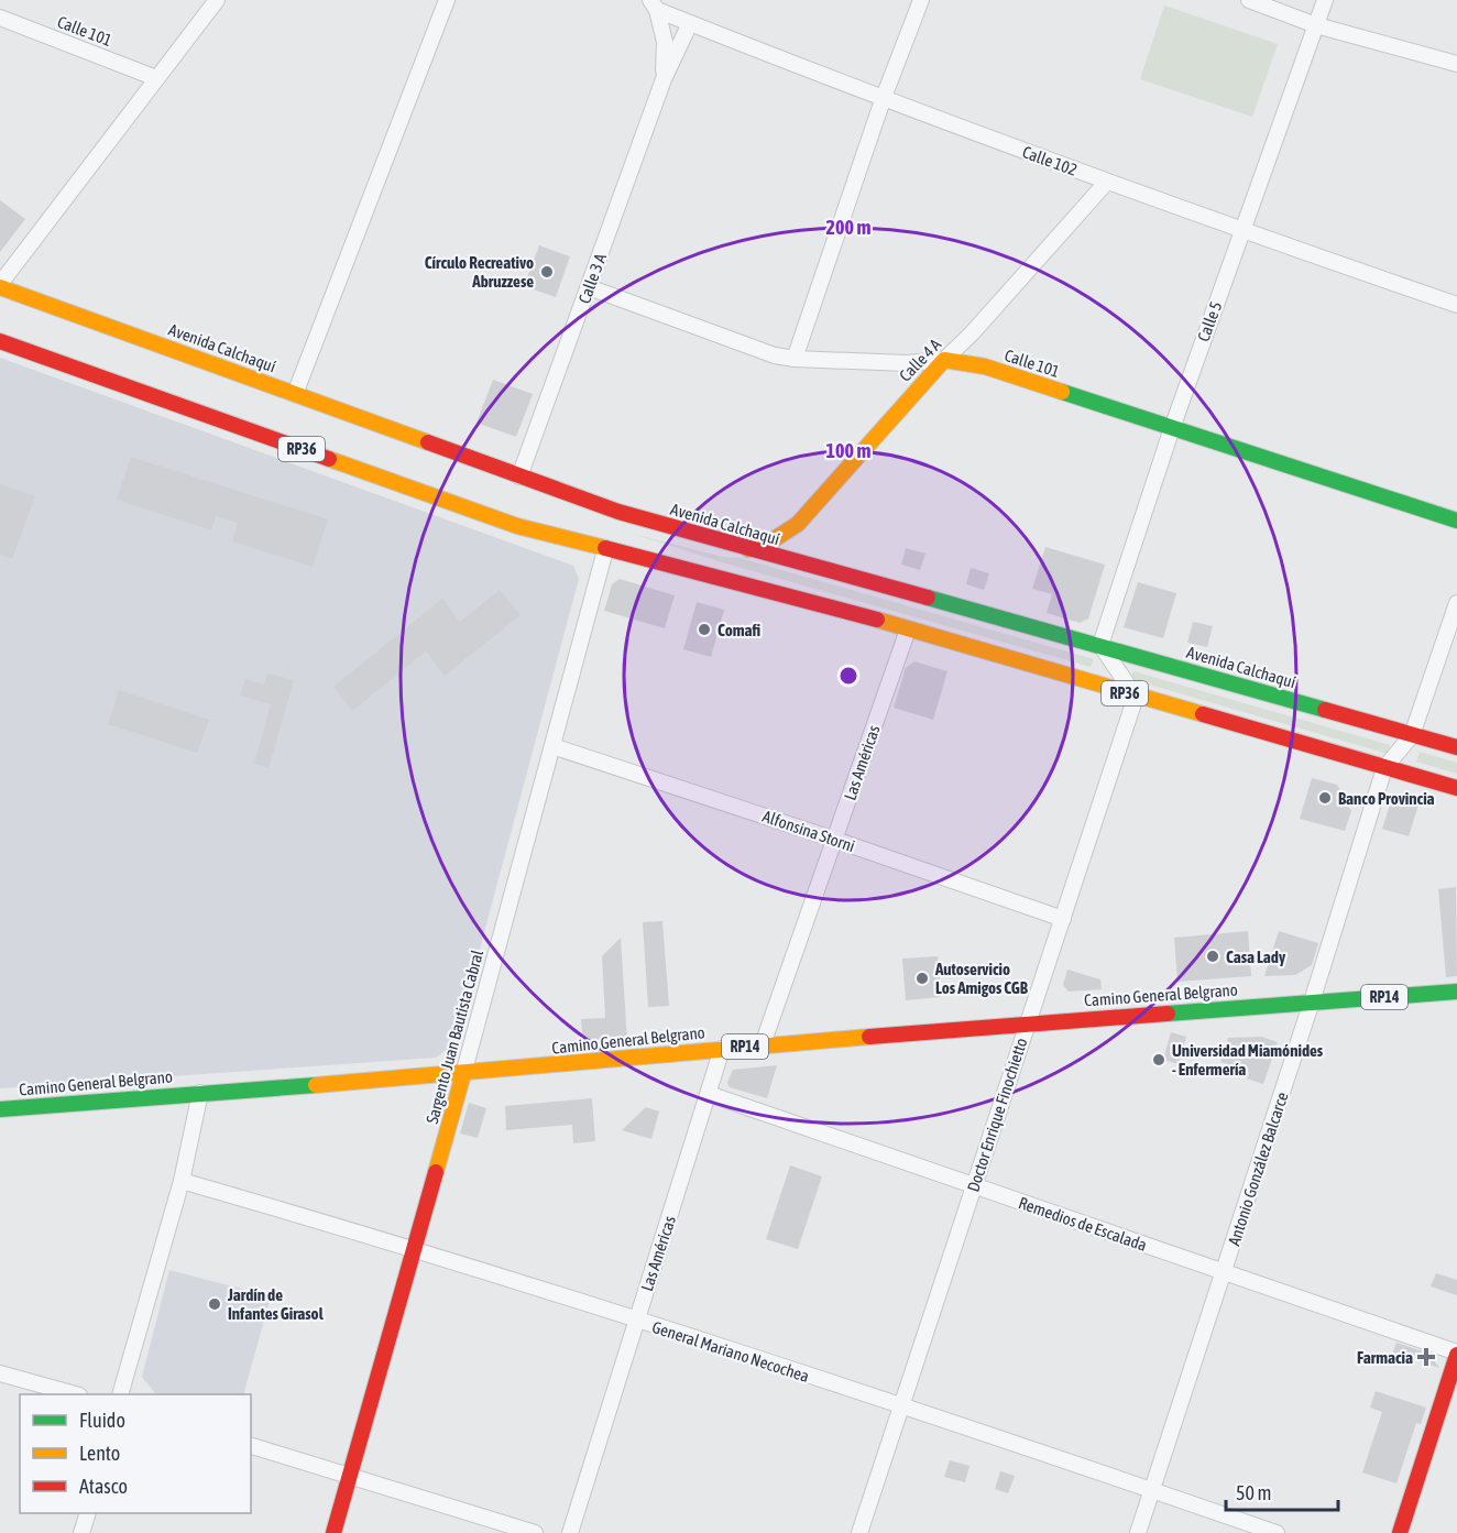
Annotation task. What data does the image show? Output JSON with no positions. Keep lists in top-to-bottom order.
{
  "streets": {
    "main road": [
      "Calle 101",
      "Avenida Calchaquí",
      "Calle 4 A",
      "RP36",
      "Camino General Belgrano",
      "RP14",
      "Sargento Juan Bautista Cabral"
    ],
    "street": [
      "Calle 102",
      "Calle 3 A",
      "Calle 5",
      "Las Américas",
      "Alfonsina Storni",
      "Doctor Enrique Finochietto",
      "Antonio González Balcarce",
      "Remedios de Escalada",
      "General Mariano Necochea"
    ]
  },
  "crossings": [
    ["Calle 101", "Calle 3 A"],
    ["Calle 101", "Calle 5"],
    ["Calle 101", "Calle 4 A"],
    ["Calle 102", "Calle 3 A"],
    ["Calle 102", "Calle 5"],
    ["Calle 102", "Calle 4 A"],
    ["Calle 3 A", "Avenida Calchaquí"],
    ["Calle 5", "Avenida Calchaquí"],
    ["Avenida Calchaquí", "Calle 4 A"],
    ["Avenida Calchaquí", "Antonio González Balcarce"],
    ["RP36", "Las Américas"],
    ["RP36", "Sargento Juan Bautista Cabral"],
    ["RP36", "Doctor Enrique Finochietto"],
    ["RP36", "Antonio González Balcarce"],
    ["Las Américas", "Alfonsina Storni"],
    ["Las Américas", "Camino General Belgrano"],
    ["Las Américas", "Remedios de Escalada"],
    ["Las Américas", "General Mariano Necochea"],
    ["Alfonsina Storni", "Sargento Juan Bautista Cabral"],
    ["Alfonsina Storni", "Doctor Enrique Finochietto"],
    ["Camino General Belgrano", "Sargento Juan Bautista Cabral"],
    ["Camino General Belgrano", "Doctor Enrique Finochietto"],
    ["Camino General Belgrano", "Antonio González Balcarce"],
    ["Sargento Juan Bautista Cabral", "General Mariano Necochea"],
    ["Doctor Enrique Finochietto", "Remedios de Escalada"],
    ["Doctor Enrique Finochietto", "General Mariano Necochea"],
    ["Antonio González Balcarce", "Remedios de Escalada"],
    ["Antonio González Balcarce", "General Mariano Necochea"]
  ],
  "places": {
    "other": [
      "Círculo Recreativo Abruzzese",
      "Comafi",
      "Banco Provincia",
      "Casa Lady",
      "Autoservicio Los Amigos CGB",
      "Universidad Miamónides - Enfermería",
      "Jardín de Infantes Girasol"
    ],
    "health": ["Farmacia"]
  },
  "legend": ["Fluido", "Lento", "Atasco"],
  "scale_bar": "50 m",
  "rings": ["200 m", "100 m"]
}
